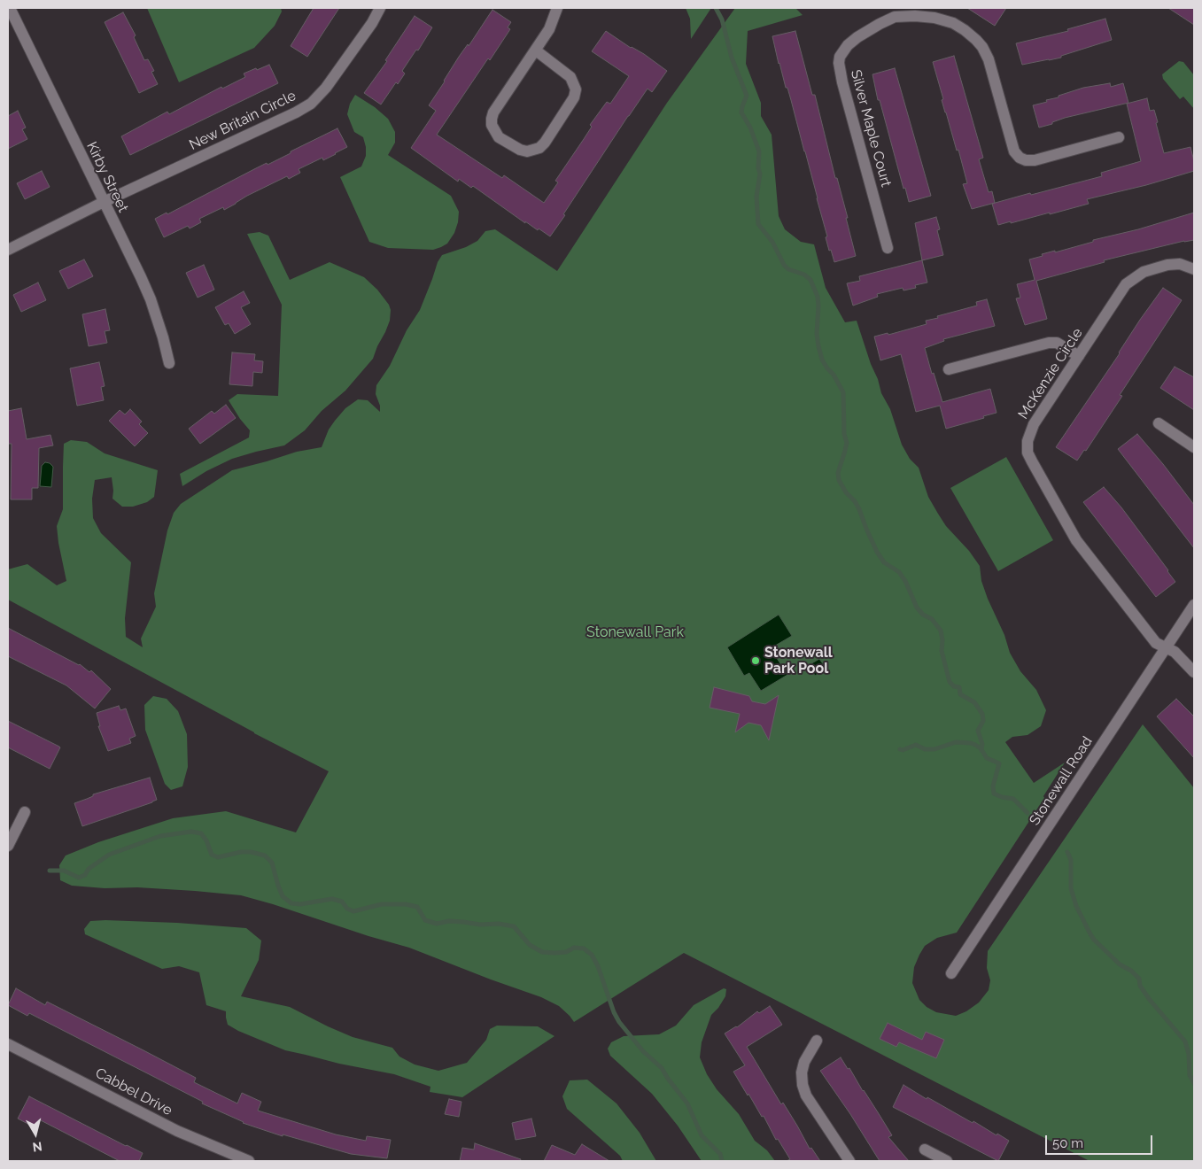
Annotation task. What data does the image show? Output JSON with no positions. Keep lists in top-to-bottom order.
{
  "streets": {
    "street": [
      "New Britain Circle",
      "Silver Maple Court",
      "Kirby Street",
      "McKenzie Circle",
      "Stonewall Road",
      "Cabbel Drive"
    ]
  },
  "crossings": [
    ["New Britain Circle", "Kirby Street"],
    ["McKenzie Circle", "Stonewall Road"]
  ],
  "parks": ["Stonewall Park"],
  "places": ["Stonewall Park Pool"],
  "scale_bar": "50 m",
  "north": "bottom"
}
